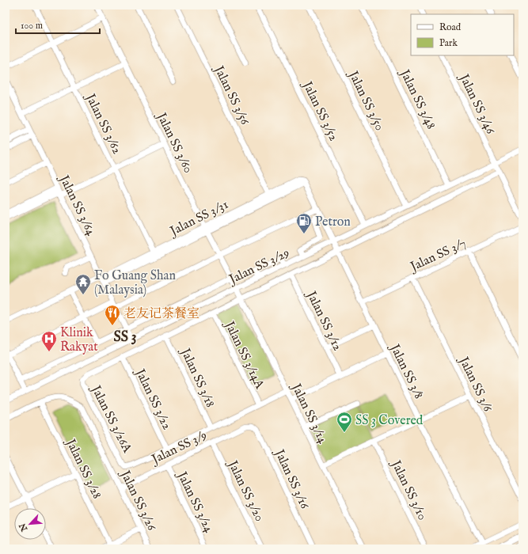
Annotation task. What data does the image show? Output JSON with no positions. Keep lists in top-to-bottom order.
{
  "streets": {
    "street": [
      "Jalan SS 3/56",
      "Jalan SS 3/48",
      "Jalan SS 3/50",
      "Jalan SS 3/46",
      "Jalan SS 3/52",
      "Jalan SS 3/62",
      "Jalan SS 3/60",
      "Jalan SS 3/64",
      "Jalan SS 3/31",
      "Jalan SS 3/7",
      "Jalan SS 3/29",
      "Jalan SS 3/12",
      "Jalan SS 3/14A",
      "Jalan SS 3/8",
      "Jalan SS 3/18",
      "Jalan SS 3/6",
      "Jalan SS 3/22",
      "Jalan SS 3/14",
      "Jalan SS 3/26A",
      "Jalan SS 3/9",
      "Jalan SS 3/28",
      "Jalan SS 3/16",
      "Jalan SS 3/10",
      "Jalan SS 3/20",
      "Jalan SS 3/26",
      "Jalan SS 3/24"
    ]
  },
  "crossings": [
    ["Jalan SS 3/56", "Jalan SS 3/31"],
    ["Jalan SS 3/48", "Jalan SS 3/29"],
    ["Jalan SS 3/50", "Jalan SS 3/29"],
    ["Jalan SS 3/46", "Jalan SS 3/29"],
    ["Jalan SS 3/46", "Jalan SS 3/26A"],
    ["Jalan SS 3/52", "Jalan SS 3/29"],
    ["Jalan SS 3/62", "Jalan SS 3/31"],
    ["Jalan SS 3/60", "Jalan SS 3/31"],
    ["Jalan SS 3/60", "Jalan SS 3/29"],
    ["Jalan SS 3/60", "Jalan SS 3/14"],
    ["Jalan SS 3/64", "Jalan SS 3/31"],
    ["Jalan SS 3/64", "Jalan SS 3/29"],
    ["Jalan SS 3/7", "Jalan SS 3/8"],
    ["Jalan SS 3/7", "Jalan SS 3/6"],
    ["Jalan SS 3/29", "Jalan SS 3/8"],
    ["Jalan SS 3/29", "Jalan SS 3/14"],
    ["Jalan SS 3/12", "Jalan SS 3/26A"],
    ["Jalan SS 3/14A", "Jalan SS 3/26A"],
    ["Jalan SS 3/8", "Jalan SS 3/26A"],
    ["Jalan SS 3/18", "Jalan SS 3/26A"],
    ["Jalan SS 3/22", "Jalan SS 3/26A"],
    ["Jalan SS 3/14", "Jalan SS 3/26A"],
    ["Jalan SS 3/9", "Jalan SS 3/16"],
    ["Jalan SS 3/9", "Jalan SS 3/20"],
    ["Jalan SS 3/9", "Jalan SS 3/26"],
    ["Jalan SS 3/9", "Jalan SS 3/24"],
    ["Jalan SS 3/28", "Jalan SS 3/26"]
  ],
  "districts": ["SS 3"],
  "places": {
    "fuel station": ["Petron"],
    "temple": ["Fo Guang Shan (Malaysia)"],
    "restaurant": ["老友记茶餐室"],
    "hospital": ["Klinik Rakyat"],
    "sports": ["SS 3 Covered"]
  },
  "legend": ["Road", "Park"],
  "scale_bar": "100 m",
  "north": "bottom left"
}
